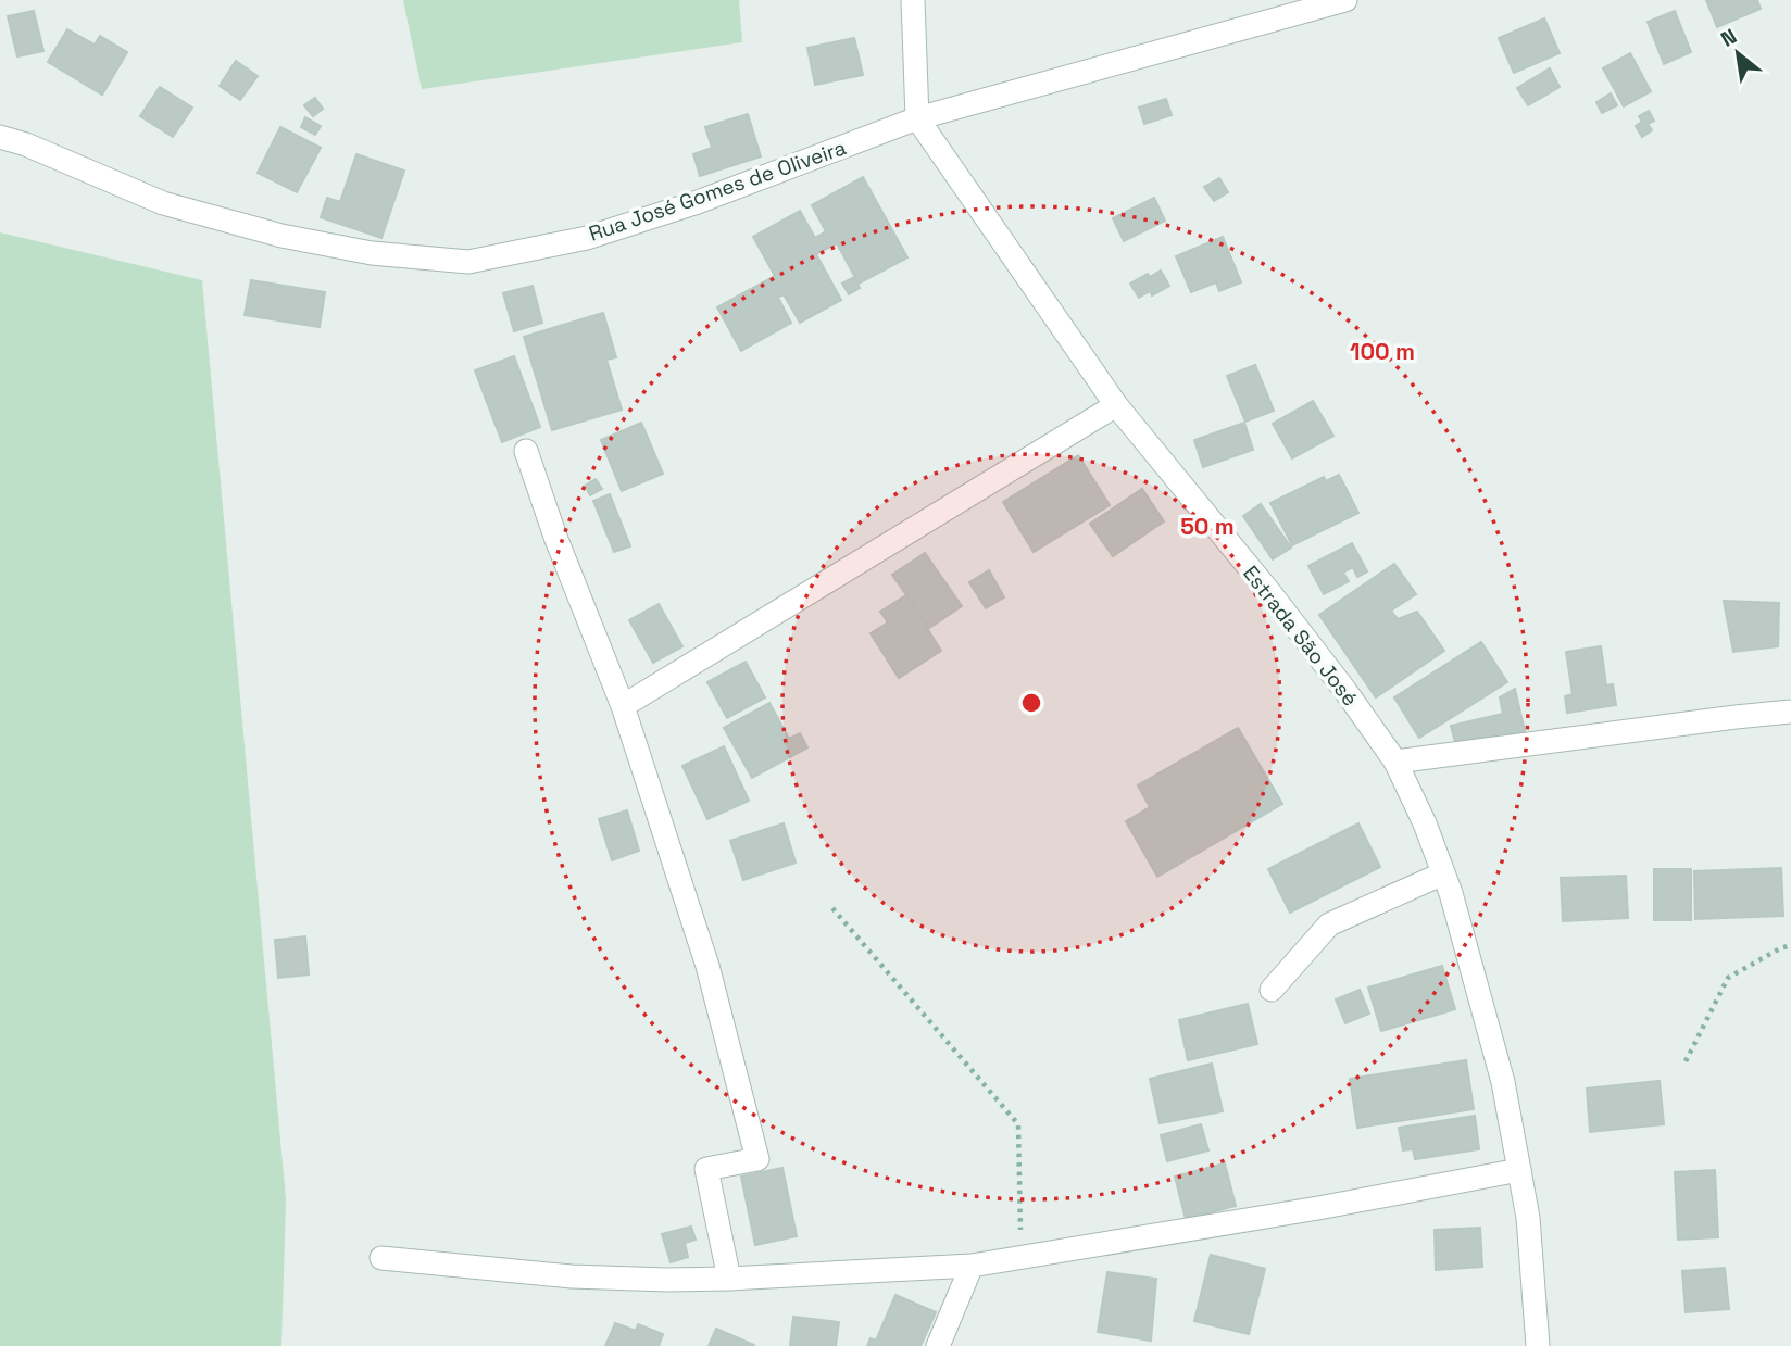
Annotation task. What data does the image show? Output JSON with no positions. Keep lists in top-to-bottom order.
{
  "streets": {
    "street": ["Rua José Gomes de Oliveira", "Estrada São José"]
  },
  "crossings": [
    ["Rua José Gomes de Oliveira", "Estrada São José"]
  ],
  "north": "top left",
  "rings": ["100 m", "50 m"]
}
